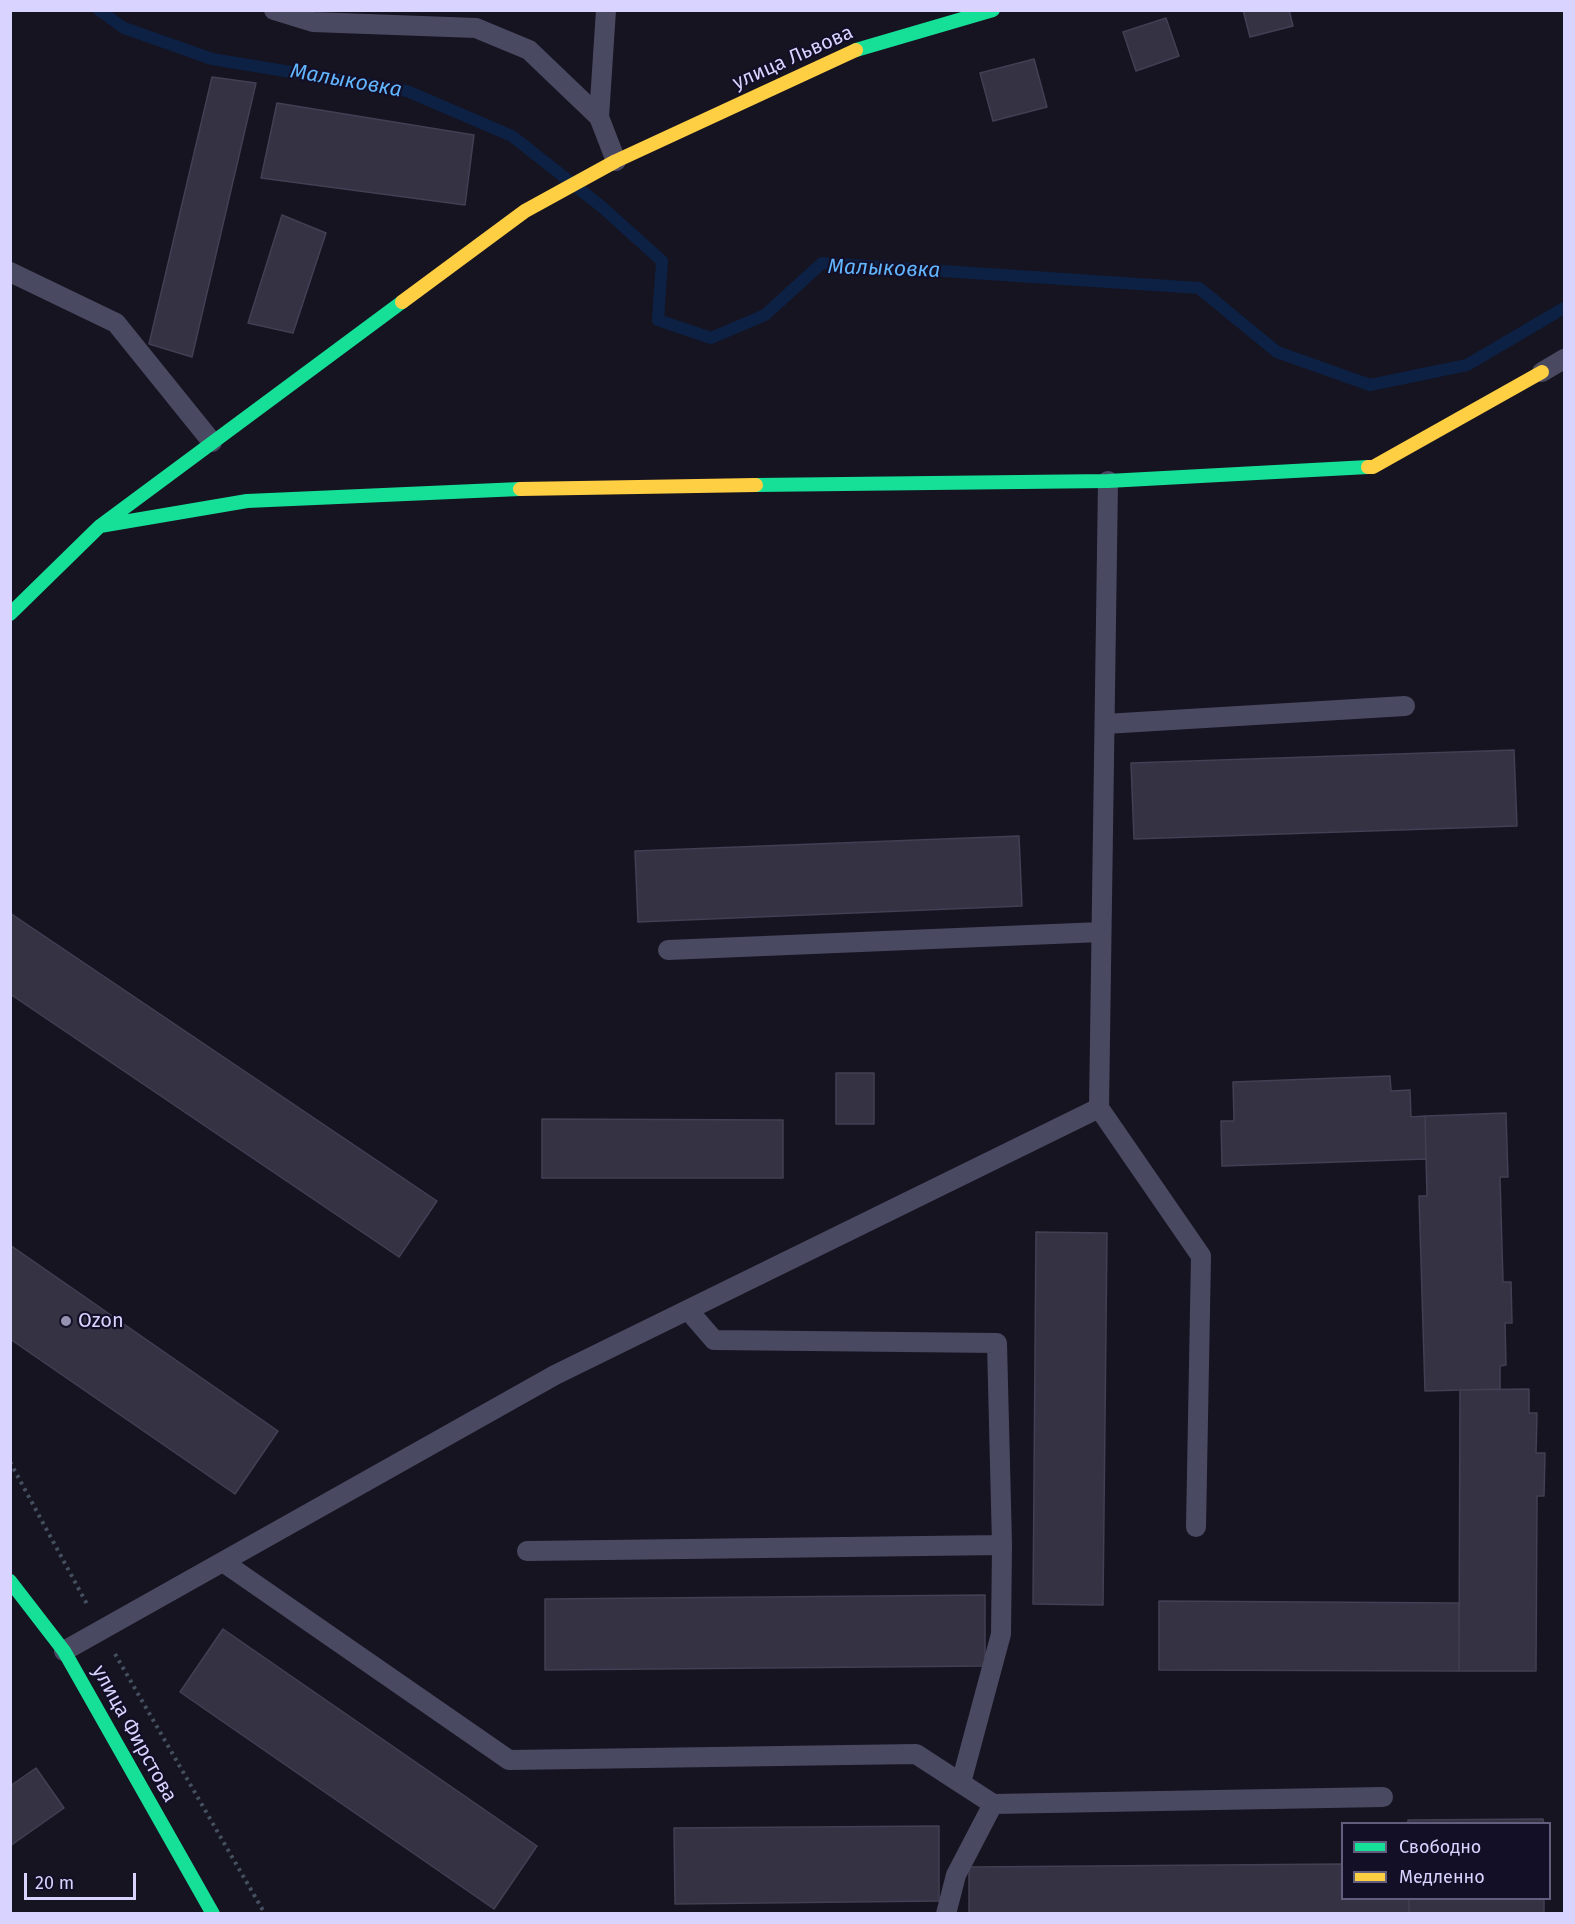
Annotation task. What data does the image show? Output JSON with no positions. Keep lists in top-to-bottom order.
{
  "streets": {
    "street": ["улица Львова", "улица Фирстова"]
  },
  "water": ["Малыковка"],
  "places": ["Ozon"],
  "legend": ["Свободно", "Медленно"],
  "scale_bar": "20 m"
}
